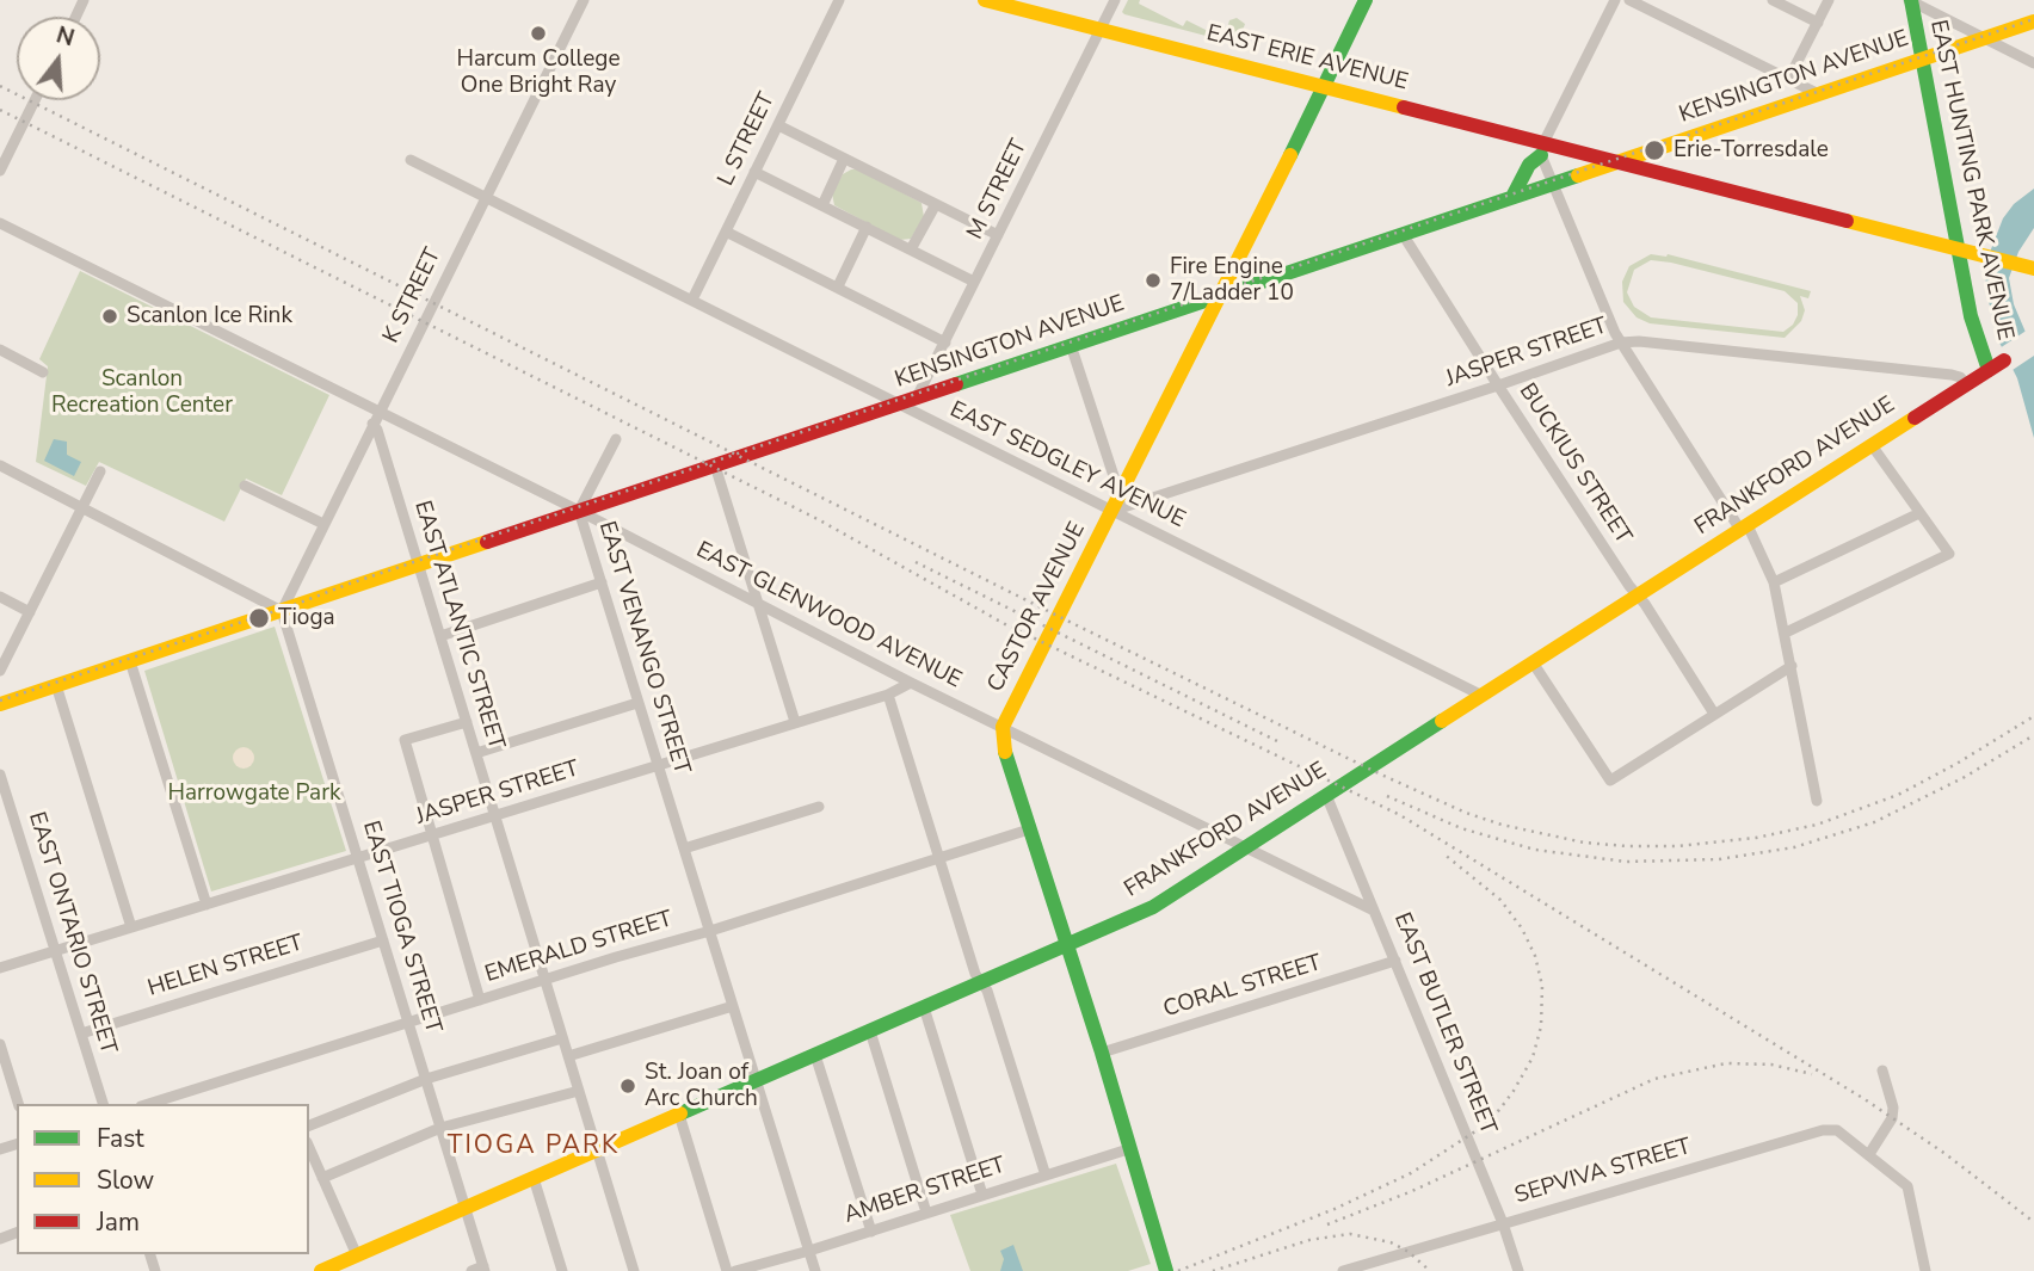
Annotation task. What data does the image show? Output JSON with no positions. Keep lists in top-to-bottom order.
{
  "streets": {
    "main road": [
      "EAST ERIE AVENUE",
      "KENSINGTON AVENUE",
      "EAST HUNTING PARK AVENUE",
      "FRANKFORD AVENUE",
      "CASTOR AVENUE"
    ],
    "street": [
      "L STREET",
      "M STREET",
      "K STREET",
      "JASPER STREET",
      "BUCKIUS STREET",
      "EAST SEDGLEY AVENUE",
      "EAST GLENWOOD AVENUE",
      "EAST ATLANTIC STREET",
      "EAST VENANGO STREET",
      "EAST TIOGA STREET",
      "EAST ONTARIO STREET",
      "EMERALD STREET",
      "HELEN STREET",
      "CORAL STREET",
      "EAST BUTLER STREET",
      "SEPVIVA STREET",
      "AMBER STREET"
    ]
  },
  "crossings": [
    ["EAST ERIE AVENUE", "KENSINGTON AVENUE"],
    ["EAST ERIE AVENUE", "EAST HUNTING PARK AVENUE"],
    ["EAST ERIE AVENUE", "M STREET"],
    ["EAST ERIE AVENUE", "CASTOR AVENUE"],
    ["KENSINGTON AVENUE", "EAST HUNTING PARK AVENUE"],
    ["KENSINGTON AVENUE", "M STREET"],
    ["KENSINGTON AVENUE", "K STREET"],
    ["KENSINGTON AVENUE", "BUCKIUS STREET"],
    ["KENSINGTON AVENUE", "EAST SEDGLEY AVENUE"],
    ["KENSINGTON AVENUE", "CASTOR AVENUE"],
    ["KENSINGTON AVENUE", "EAST GLENWOOD AVENUE"],
    ["KENSINGTON AVENUE", "EAST ATLANTIC STREET"],
    ["KENSINGTON AVENUE", "EAST VENANGO STREET"],
    ["KENSINGTON AVENUE", "EAST TIOGA STREET"],
    ["L STREET", "EAST SEDGLEY AVENUE"],
    ["EAST HUNTING PARK AVENUE", "FRANKFORD AVENUE"],
    ["K STREET", "EAST SEDGLEY AVENUE"],
    ["K STREET", "EAST ATLANTIC STREET"],
    ["K STREET", "EAST VENANGO STREET"],
    ["K STREET", "EAST TIOGA STREET"],
    ["JASPER STREET", "BUCKIUS STREET"],
    ["JASPER STREET", "EAST SEDGLEY AVENUE"],
    ["JASPER STREET", "FRANKFORD AVENUE"],
    ["JASPER STREET", "CASTOR AVENUE"],
    ["JASPER STREET", "EAST GLENWOOD AVENUE"],
    ["JASPER STREET", "EAST ATLANTIC STREET"],
    ["JASPER STREET", "EAST VENANGO STREET"],
    ["JASPER STREET", "EAST TIOGA STREET"],
    ["JASPER STREET", "EAST ONTARIO STREET"],
    ["BUCKIUS STREET", "FRANKFORD AVENUE"],
    ["EAST SEDGLEY AVENUE", "FRANKFORD AVENUE"],
    ["EAST SEDGLEY AVENUE", "CASTOR AVENUE"],
    ["FRANKFORD AVENUE", "CASTOR AVENUE"],
    ["FRANKFORD AVENUE", "EAST GLENWOOD AVENUE"],
    ["FRANKFORD AVENUE", "EAST ATLANTIC STREET"],
    ["FRANKFORD AVENUE", "EAST VENANGO STREET"],
    ["FRANKFORD AVENUE", "EAST TIOGA STREET"],
    ["FRANKFORD AVENUE", "EAST BUTLER STREET"],
    ["CASTOR AVENUE", "EAST GLENWOOD AVENUE"],
    ["CASTOR AVENUE", "EMERALD STREET"],
    ["CASTOR AVENUE", "CORAL STREET"],
    ["CASTOR AVENUE", "AMBER STREET"],
    ["EAST GLENWOOD AVENUE", "EAST VENANGO STREET"],
    ["EAST GLENWOOD AVENUE", "EAST BUTLER STREET"],
    ["EAST ATLANTIC STREET", "EMERALD STREET"],
    ["EAST VENANGO STREET", "EMERALD STREET"],
    ["EAST VENANGO STREET", "AMBER STREET"],
    ["EAST TIOGA STREET", "EMERALD STREET"],
    ["EAST TIOGA STREET", "HELEN STREET"],
    ["EAST ONTARIO STREET", "HELEN STREET"],
    ["CORAL STREET", "EAST BUTLER STREET"],
    ["EAST BUTLER STREET", "SEPVIVA STREET"]
  ],
  "districts": ["TIOGA PARK"],
  "parks": ["Scanlon Recreation Center", "Harrowgate Park"],
  "places": [
    "Harcum College One Bright Ray",
    "Erie-Torresdale",
    "Fire Engine 7/Ladder 10",
    "Scanlon Ice Rink",
    "Tioga",
    "St. Joan of Arc Church"
  ],
  "legend": ["Fast", "Slow", "Jam"],
  "north": "top"
}
